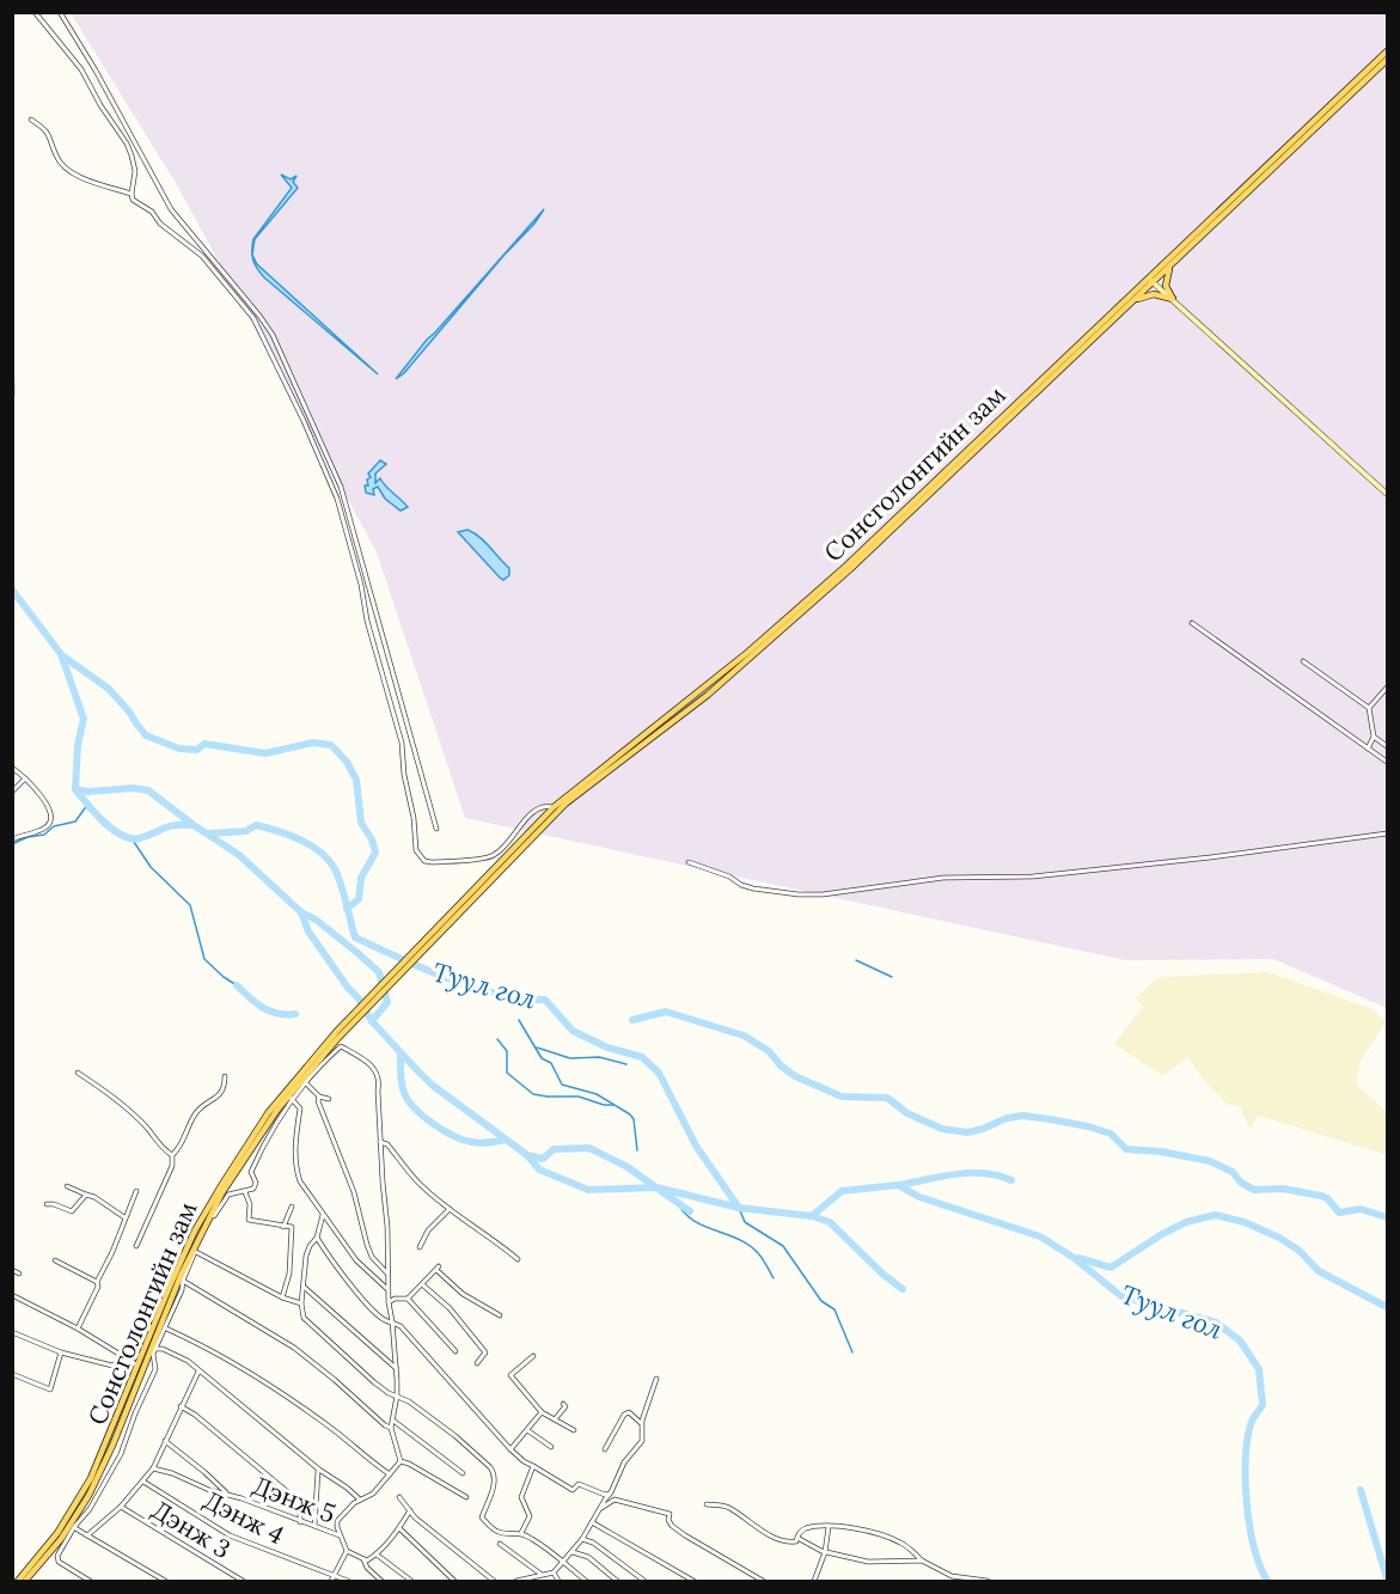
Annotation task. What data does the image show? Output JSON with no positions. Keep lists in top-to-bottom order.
{
  "streets": {
    "main road": ["Сонсголонгийн зам"],
    "street": ["Дэнж 5", "Дэнж 4", "Дэнж 3"]
  },
  "water": ["Туул гол"]
}
